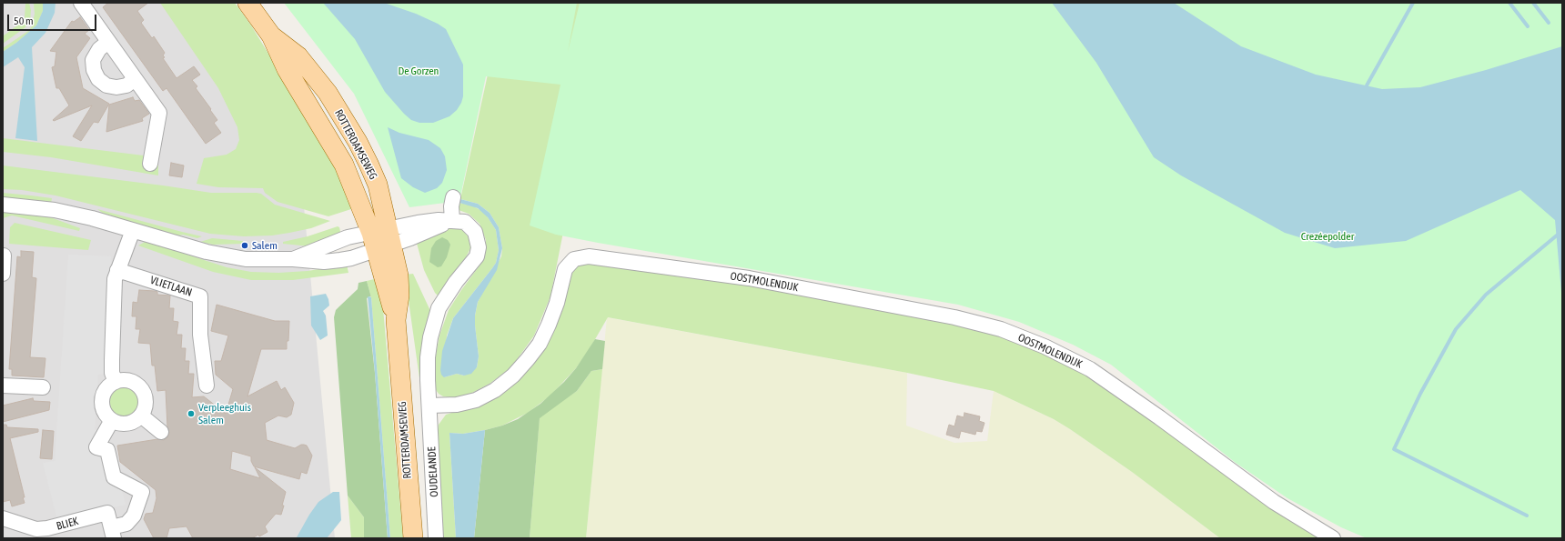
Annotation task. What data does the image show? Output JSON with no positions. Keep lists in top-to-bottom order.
{
  "streets": {
    "main road": ["ROTTERDAMSEWEG"],
    "street": [
      "OOSTMOLENDIJK",
      "VLIETLAAN",
      "OUDELANDE",
      "BLIEK"
    ]
  },
  "crossings": [
    ["OOSTMOLENDIJK", "OUDELANDE"]
  ],
  "parks": ["De Gorzen", "Crezéepolder"],
  "places": ["Salem", "Verpleeghuis Salem"],
  "scale_bar": "50 m"
}
